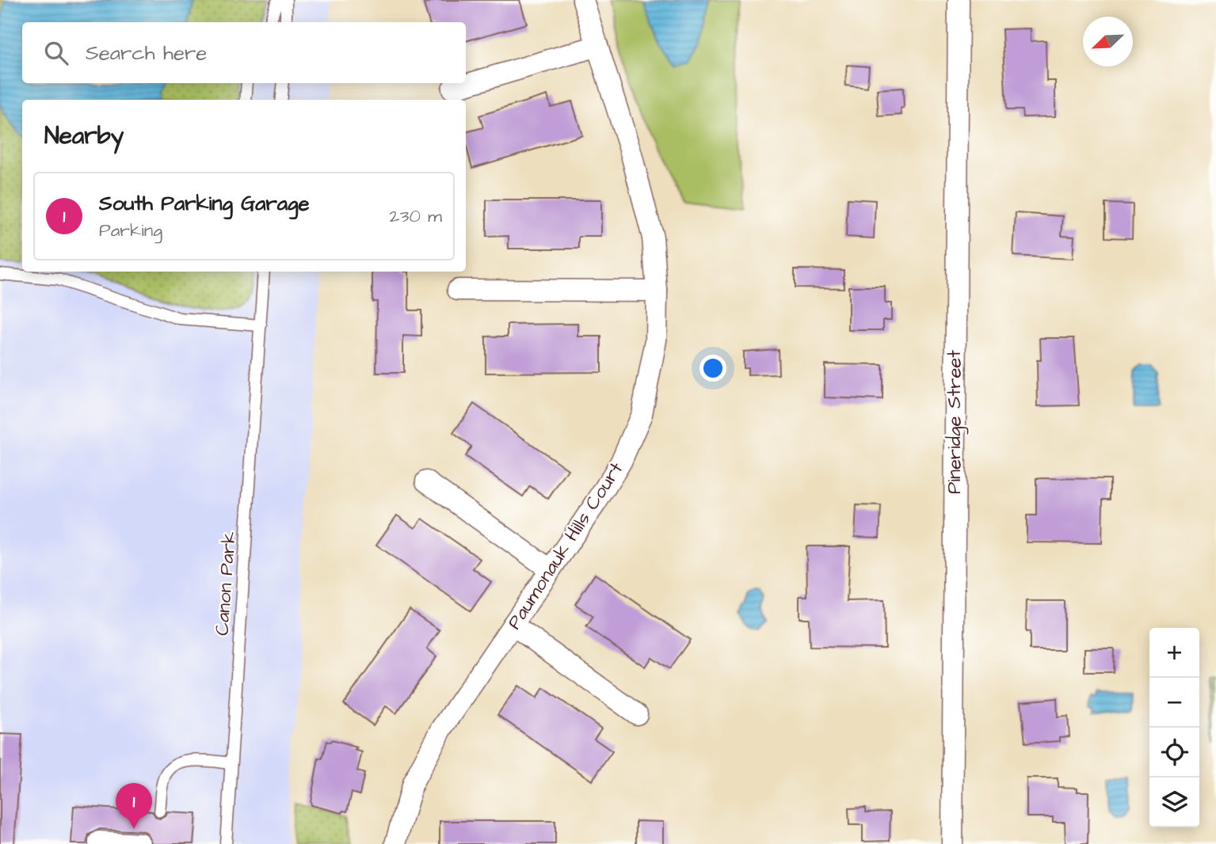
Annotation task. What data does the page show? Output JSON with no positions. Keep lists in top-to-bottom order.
{
  "streets": {
    "street": ["Pineridge Street", "Paumonauk Hills Court"],
    "lane": ["Canon Park"]
  },
  "north": "bottom left",
  "page": {
    "search": "Search here",
    "heading": "Nearby",
    "list": [
      {
        "mark": "1",
        "name": "South Parking Garage",
        "note": "Parking",
        "value": "230 m"
      }
    ],
    "map_buttons": ["+", "−"],
    "pins": "1"
  }
}
